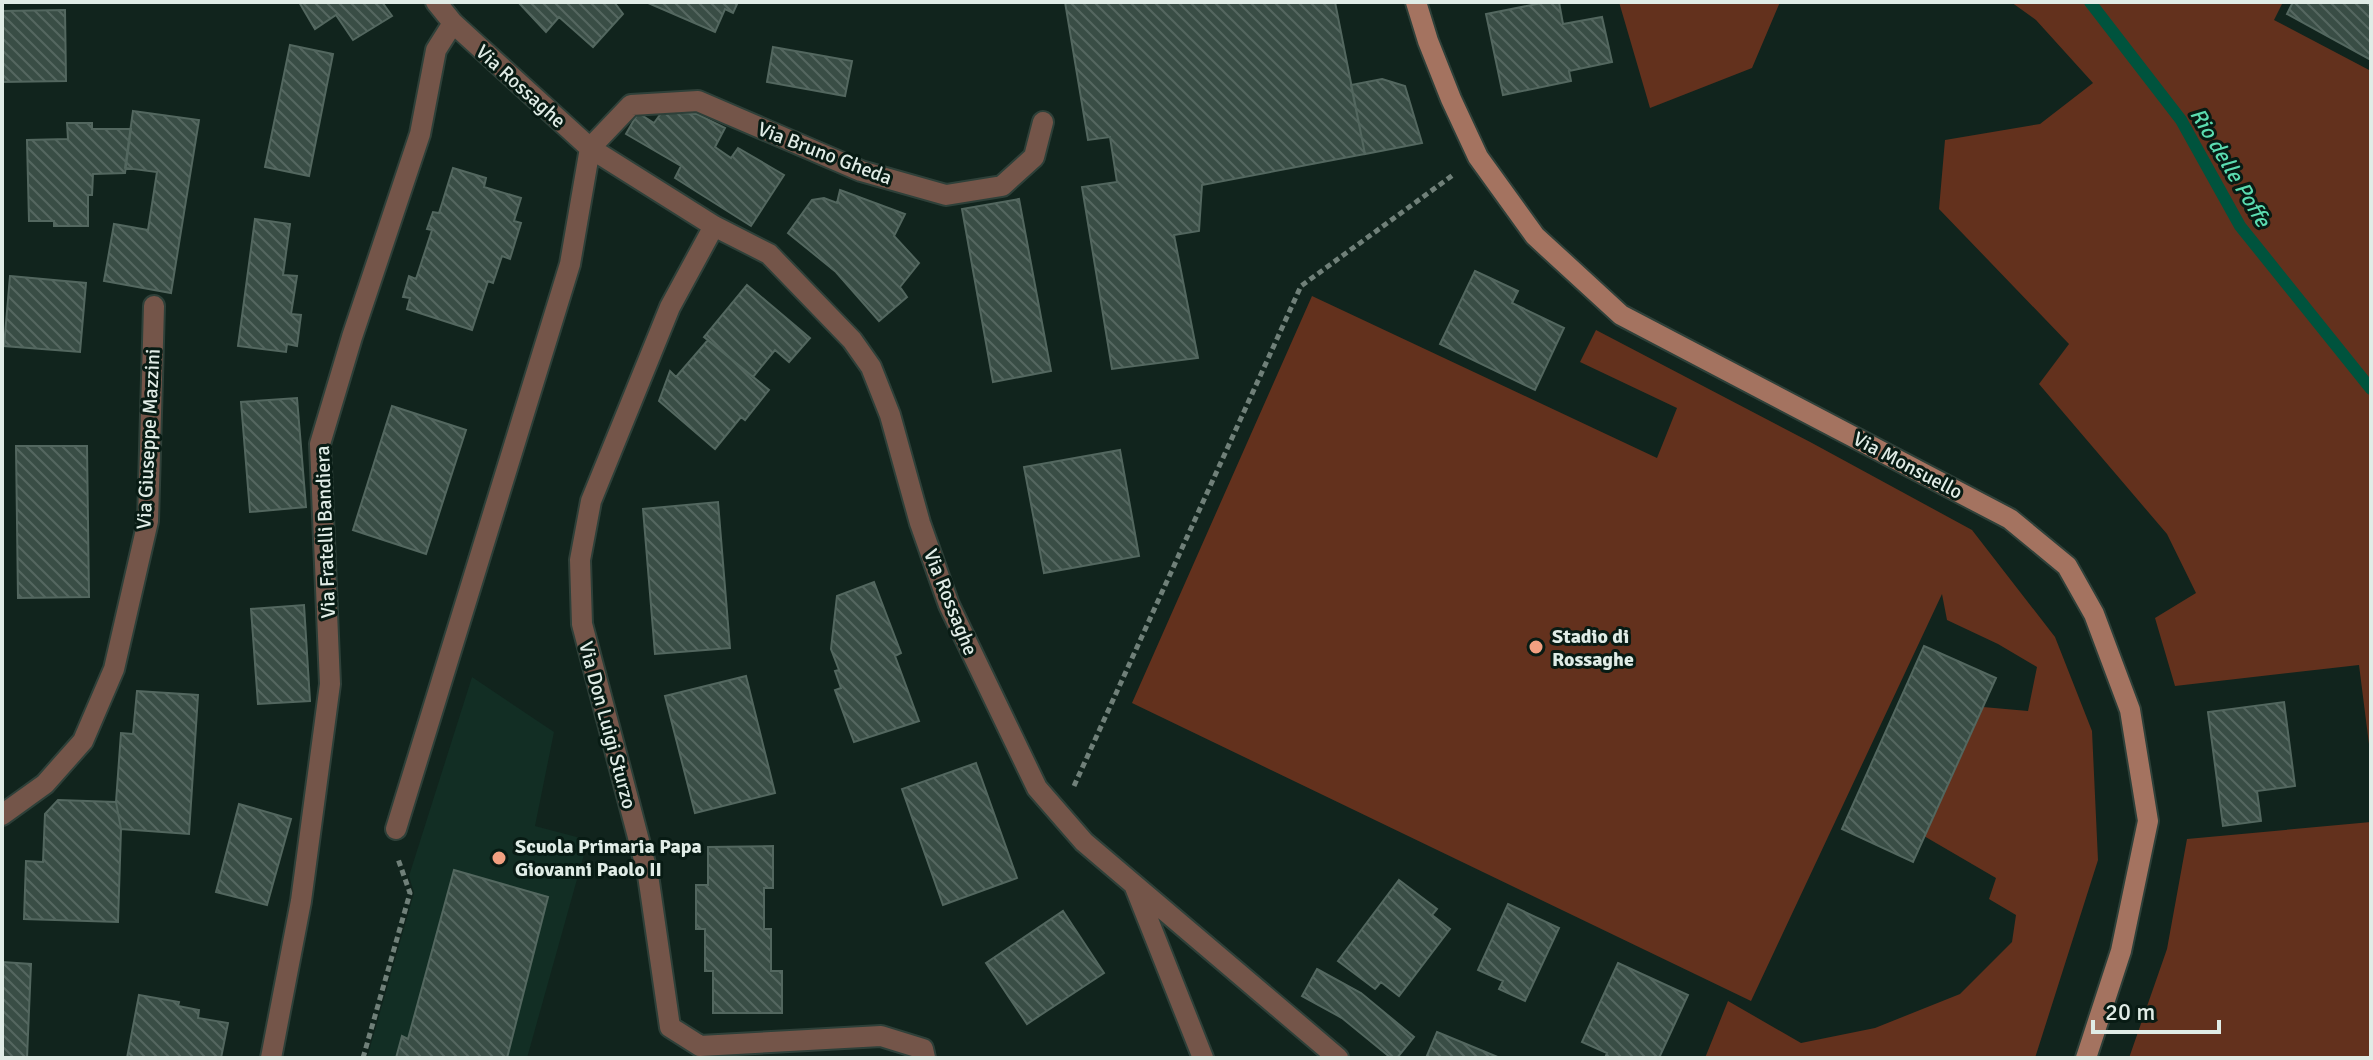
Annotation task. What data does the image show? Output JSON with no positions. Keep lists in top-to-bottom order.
{
  "streets": {
    "main road": ["Via Monsuello"],
    "street": [
      "Via Rossaghe",
      "Via Bruno Gheda",
      "Via Giuseppe Mazzini",
      "Via Fratelli Bandiera",
      "Via Don Luigi Sturzo"
    ]
  },
  "crossings": [
    ["Via Rossaghe", "Via Bruno Gheda"],
    ["Via Rossaghe", "Via Fratelli Bandiera"],
    ["Via Rossaghe", "Via Don Luigi Sturzo"]
  ],
  "water": ["Rio delle Poffe"],
  "places": ["Stadio di Rossaghe", "Scuola Primaria Papa Giovanni Paolo II"],
  "scale_bar": "20 m"
}
